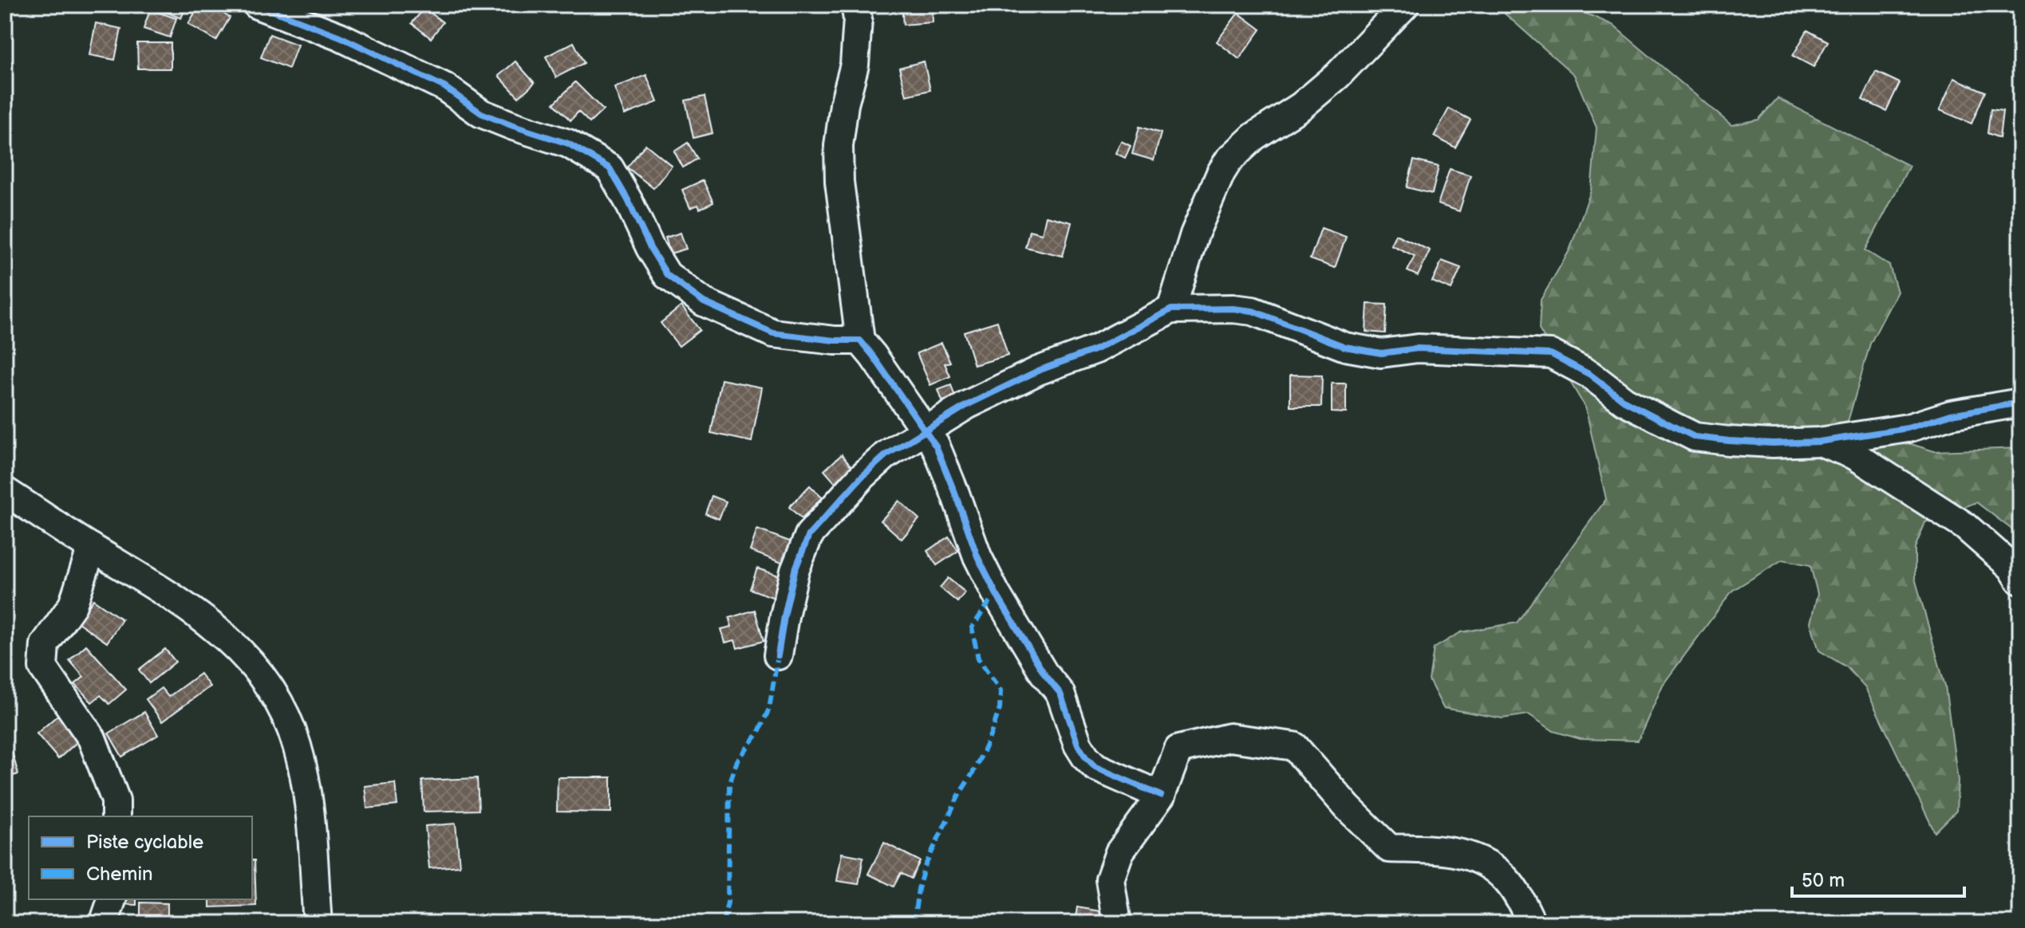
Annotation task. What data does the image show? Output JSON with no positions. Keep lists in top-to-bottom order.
{
  "legend": ["Piste cyclable", "Chemin"],
  "scale_bar": "50 m"
}
